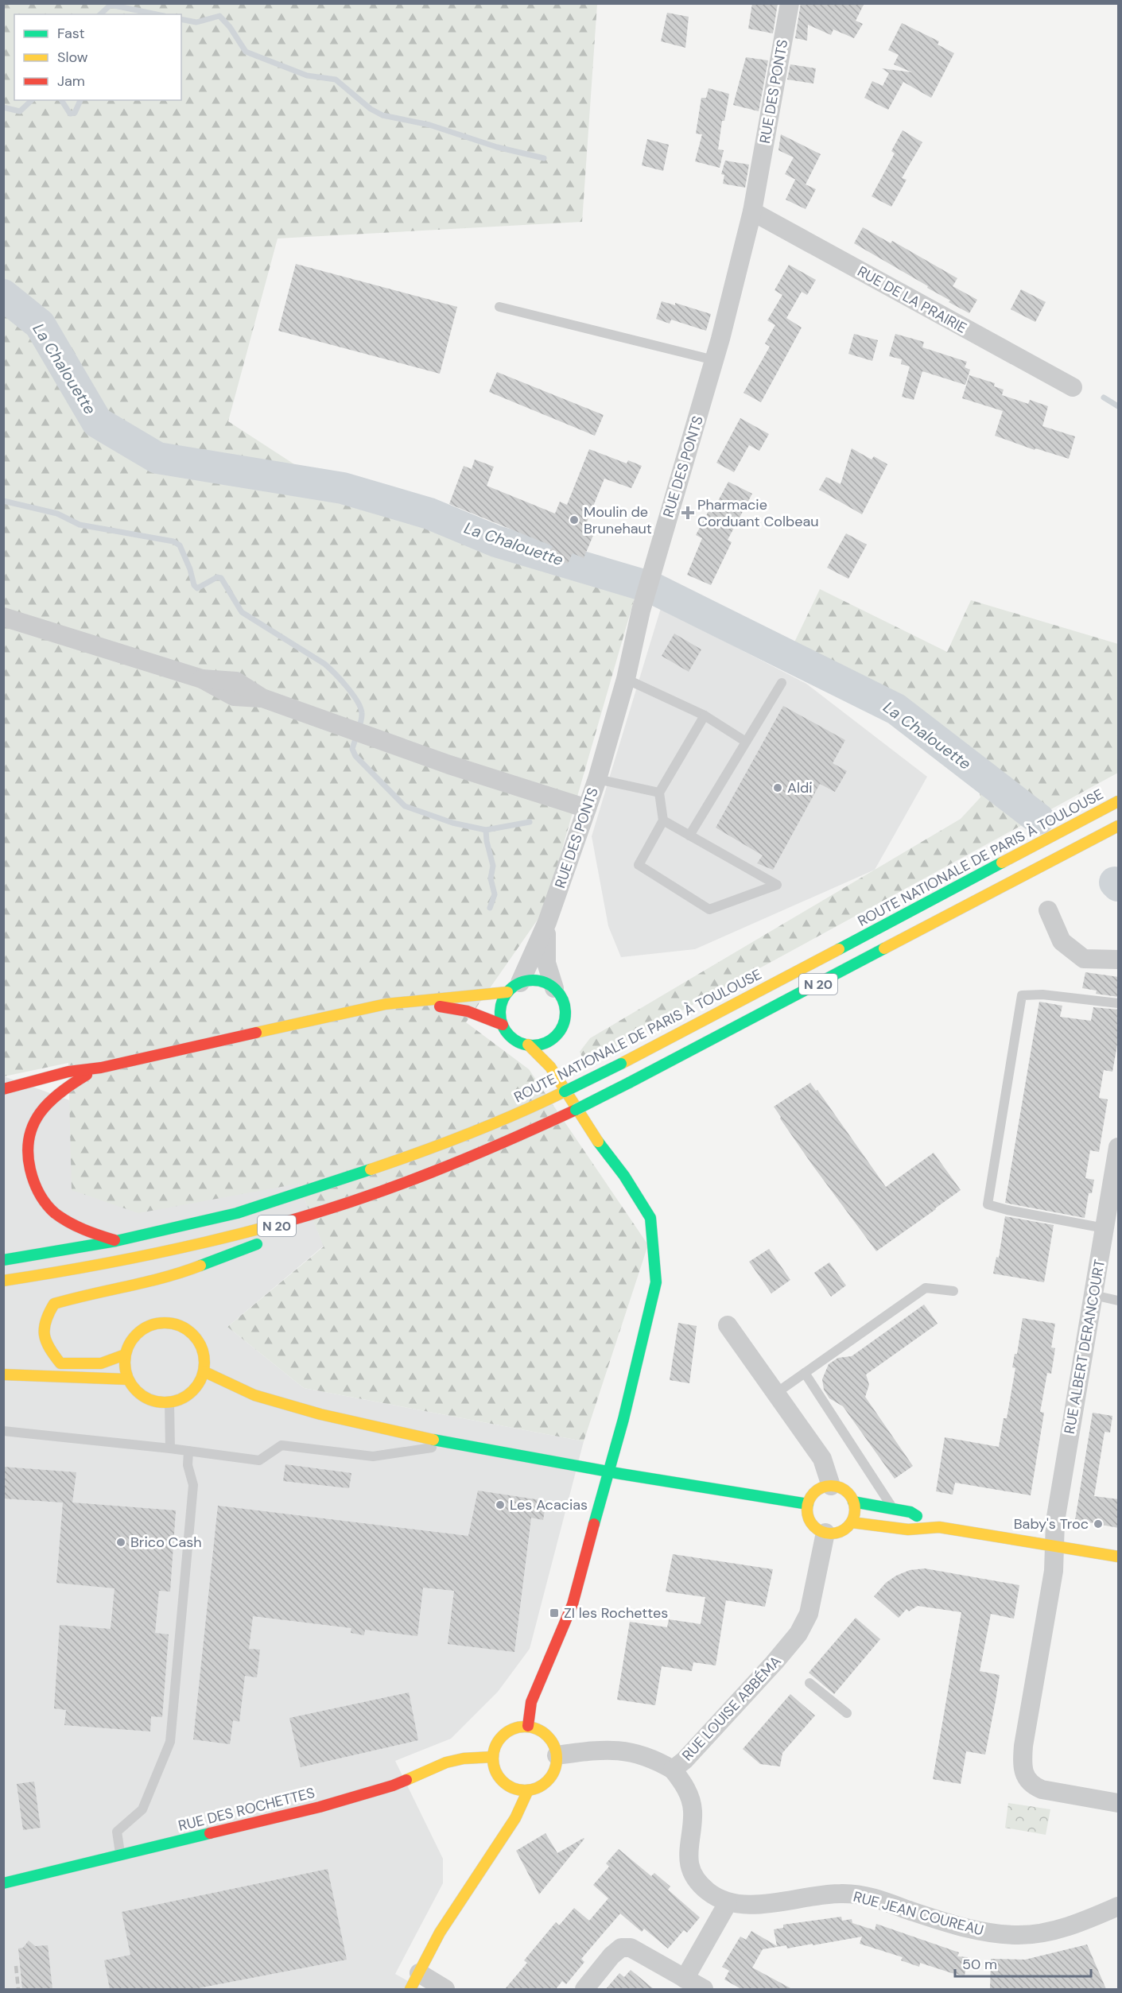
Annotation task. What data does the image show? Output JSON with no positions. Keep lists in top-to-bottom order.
{
  "streets": {
    "main road": ["ROUTE NATIONALE DE PARIS À TOULOUSE", "N 20", "RUE DES ROCHETTES"],
    "street": [
      "RUE DES PONTS",
      "RUE DE LA PRAIRIE",
      "RUE ALBERT DERANCOURT",
      "RUE LOUISE ABBÉMA",
      "RUE JEAN COUREAU"
    ]
  },
  "crossings": [
    ["RUE DES PONTS", "RUE DE LA PRAIRIE"],
    ["RUE LOUISE ABBÉMA", "RUE DES ROCHETTES"],
    ["RUE LOUISE ABBÉMA", "RUE JEAN COUREAU"]
  ],
  "water": ["La Chalouette"],
  "places": {
    "health": ["Pharmacie Corduant Colbeau"],
    "other": [
      "Moulin de Brunehaut",
      "Aldi",
      "Les Acacias",
      "Baby's Troc",
      "Brico Cash"
    ],
    "transit": ["ZI les Rochettes"]
  },
  "legend": ["Fast", "Slow", "Jam"],
  "scale_bar": "50 m"
}
